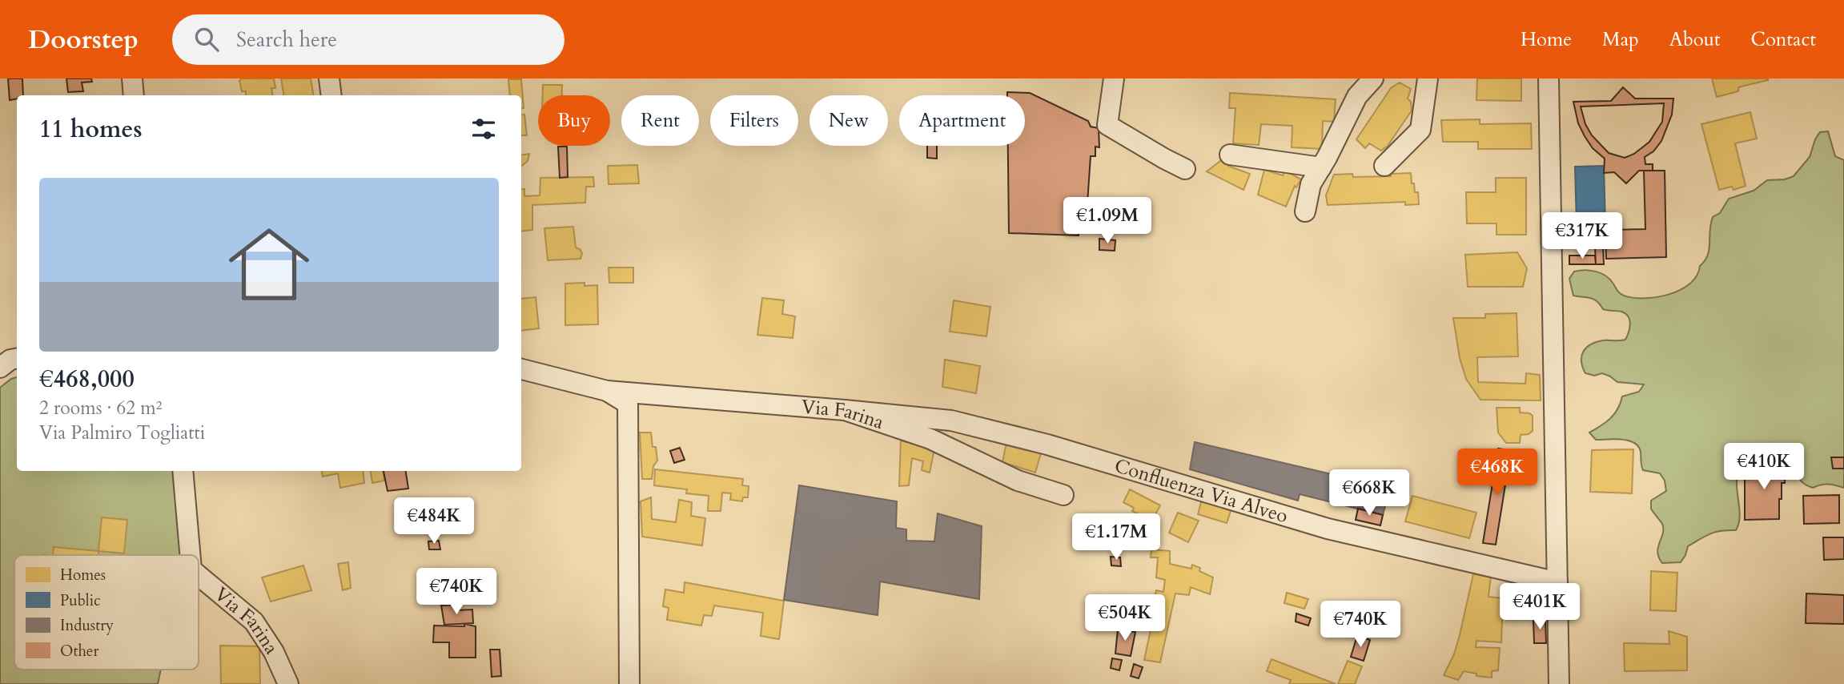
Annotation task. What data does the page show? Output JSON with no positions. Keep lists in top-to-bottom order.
{
  "streets": {
    "street": ["Via Farina", "Confluenza Via Alveo"]
  },
  "crossings": [
    ["Via Farina", "Confluenza Via Alveo"]
  ],
  "legend": [
    "Homes",
    "Public",
    "Industry",
    "Other"
  ],
  "page": {
    "header": "Doorstep",
    "search": "Search here",
    "nav": [
      "Home",
      "Map",
      "About",
      "Contact"
    ],
    "chip": [
      "Buy",
      "Rent",
      "Filters",
      "New",
      "Apartment"
    ],
    "heading": "11 homes",
    "list": [
      {
        "name": "€468,000",
        "note": "2 rooms · 62 m² · Via Palmiro Togliatti"
      }
    ],
    "price": [
      "€1.09M",
      "€317K",
      "€410K",
      "€468K",
      "€668K",
      "€484K",
      "€1.17M",
      "€740K",
      "€401K",
      "€504K",
      "€740K"
    ]
  }
}
